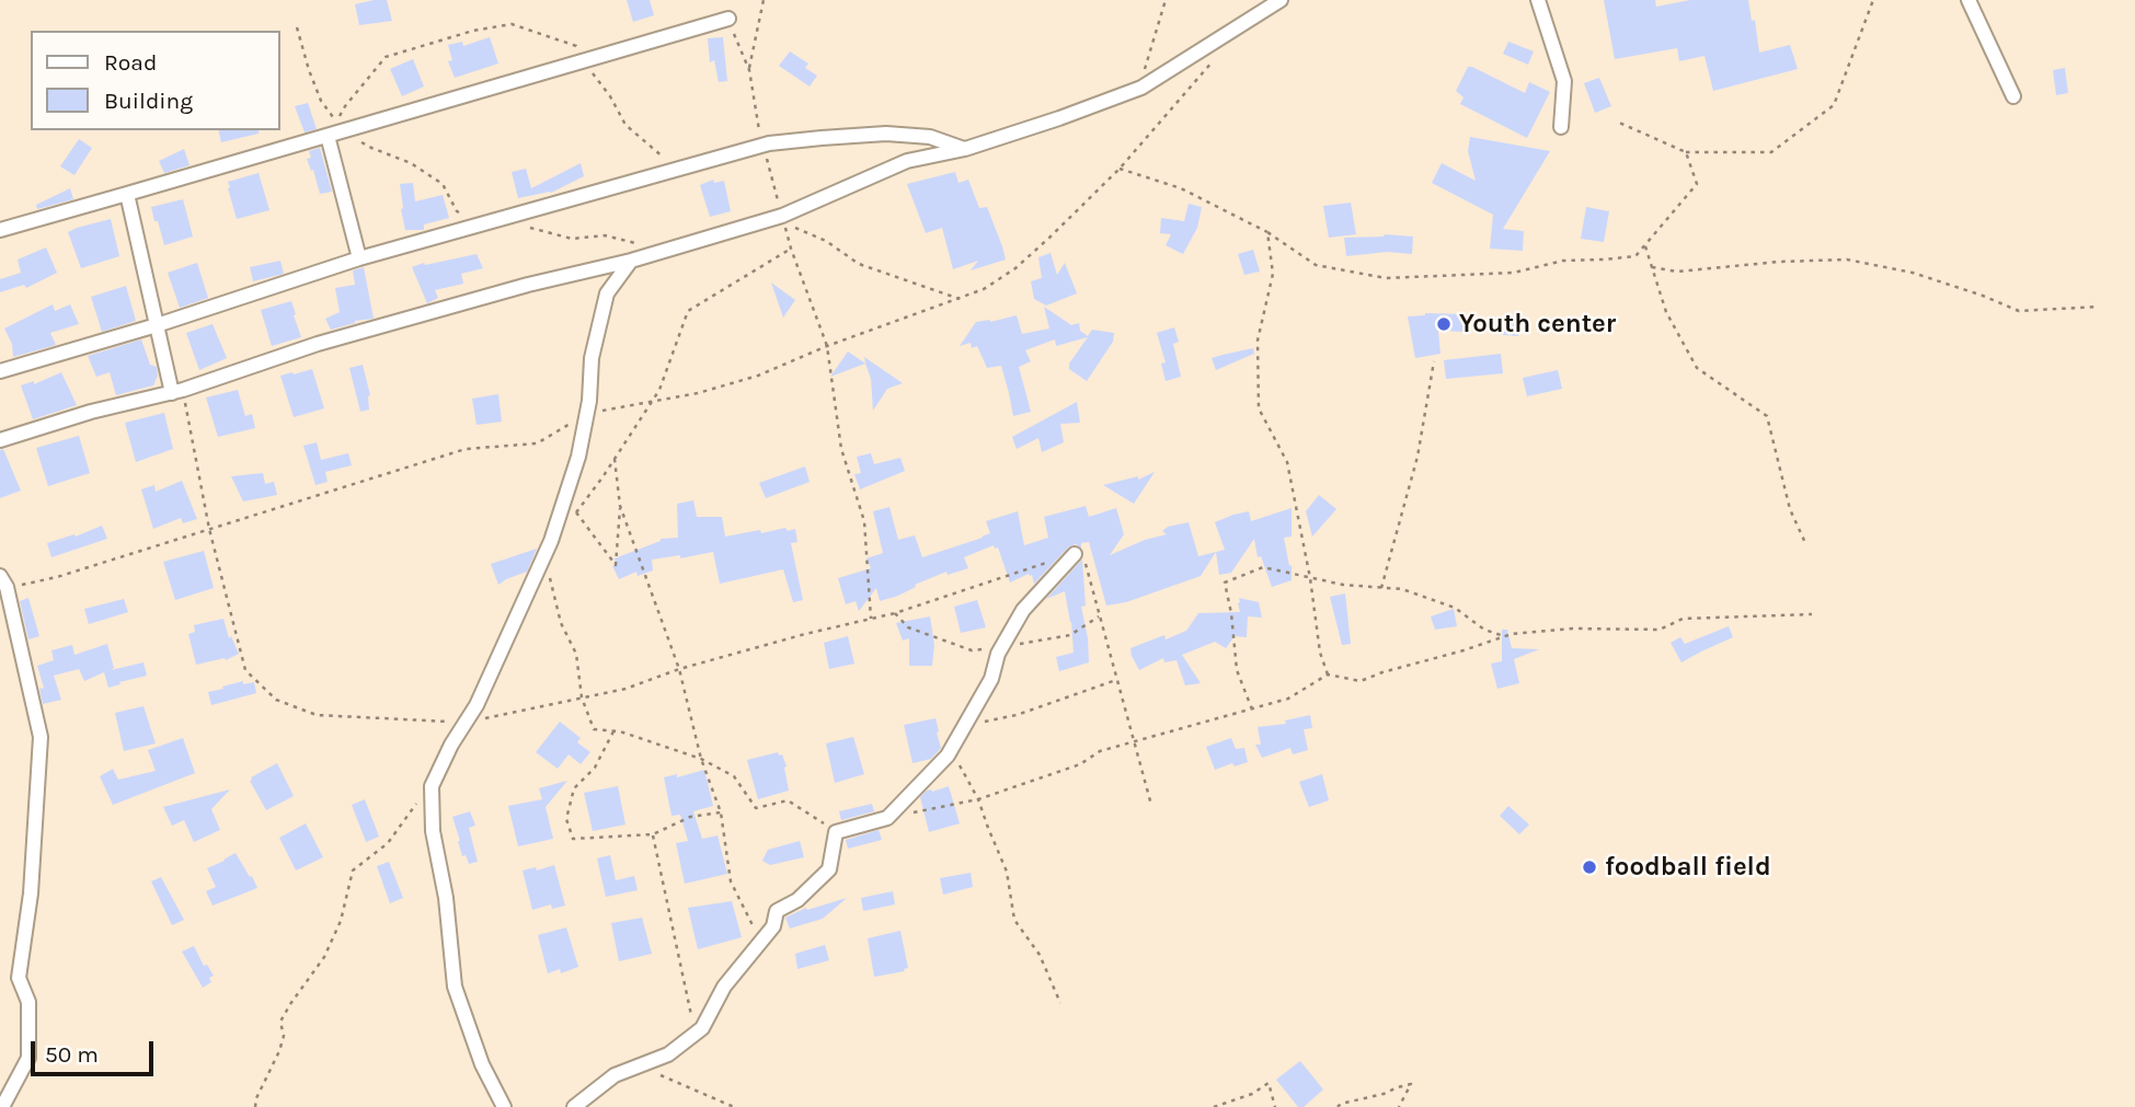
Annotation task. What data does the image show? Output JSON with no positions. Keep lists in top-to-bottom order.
{
  "places": ["Youth center", "foodball field"],
  "legend": ["Road", "Building"],
  "scale_bar": "50 m"
}
